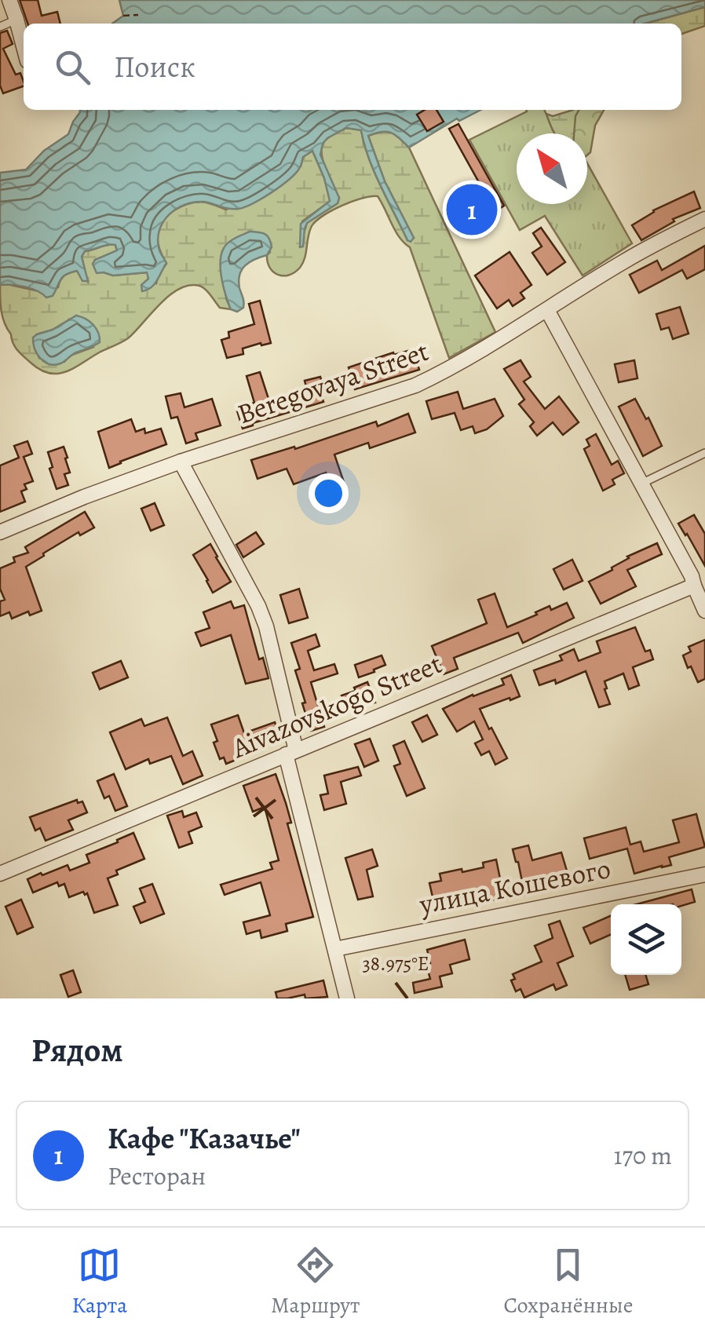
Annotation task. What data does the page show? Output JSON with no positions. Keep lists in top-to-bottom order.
{
  "streets": {
    "street": ["Beregovaya Street", "Aivazovskogo Street", "улица Кошевого"]
  },
  "north": "top left",
  "page": {
    "search": "Поиск",
    "pins": "1",
    "heading": "Рядом",
    "list": [
      {
        "mark": "1",
        "name": "Кафе \"Казачье\"",
        "note": "Ресторан",
        "value": "170 m"
      }
    ],
    "nav": ["Карта", "Маршрут", "Сохранённые"]
  },
  "coordinates": ["38.975°E"]
}
